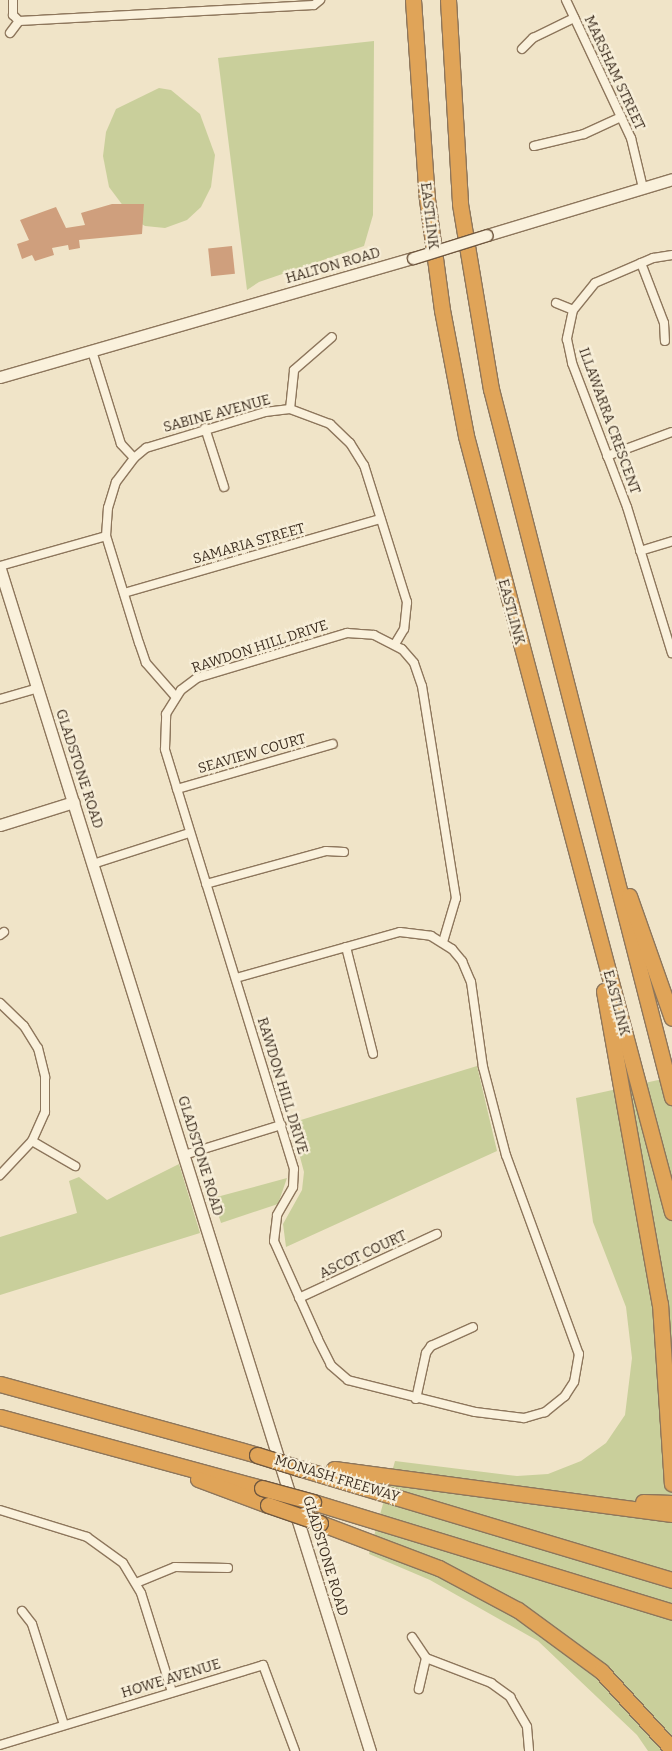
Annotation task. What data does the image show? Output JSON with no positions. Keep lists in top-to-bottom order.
{
  "streets": {
    "highway": ["EASTLINK", "MONASH FREEWAY"],
    "main road": ["HALTON ROAD", "GLADSTONE ROAD"],
    "street": [
      "MARSHAM STREET",
      "SABINE AVENUE",
      "ILLAWARRA CRESCENT",
      "SAMARIA STREET",
      "RAWDON HILL DRIVE",
      "SEAVIEW COURT",
      "ASCOT COURT",
      "HOWE AVENUE"
    ]
  },
  "crossings": [
    ["MARSHAM STREET", "HALTON ROAD"],
    ["SABINE AVENUE", "SAMARIA STREET"],
    ["SABINE AVENUE", "RAWDON HILL DRIVE"],
    ["RAWDON HILL DRIVE", "SEAVIEW COURT"],
    ["RAWDON HILL DRIVE", "ASCOT COURT"]
  ]
}
